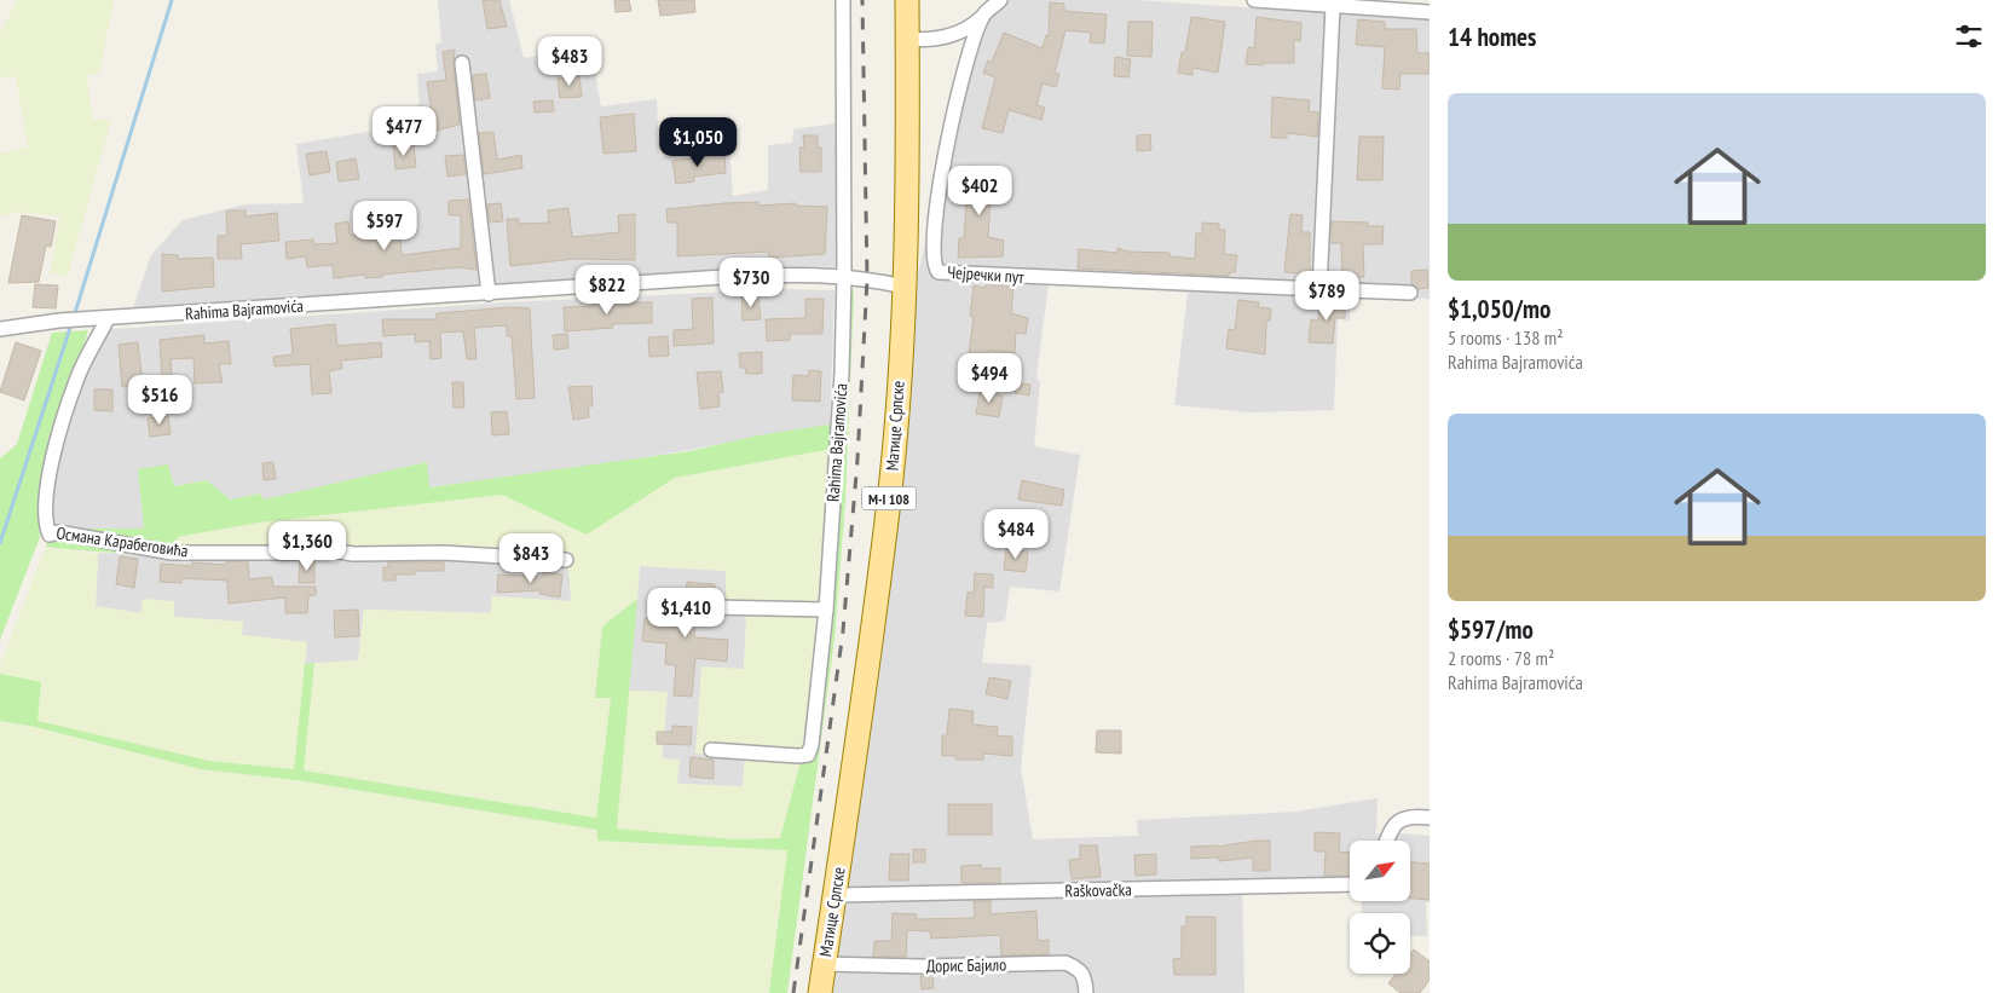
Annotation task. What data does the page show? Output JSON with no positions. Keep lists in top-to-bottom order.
{
  "streets": {
    "main road": ["Матице Српске", "M-I 108"],
    "street": [
      "Чејречки пут",
      "Rahima Bajramovića",
      "Османа Карабеговића",
      "Raškovačka",
      "Дорис Бајило"
    ]
  },
  "crossings": [
    ["Rahima Bajramovića", "Матице Српске"],
    ["Rahima Bajramovića", "Османа Карабеговића"],
    ["Матице Српске", "Raškovačka"],
    ["Матице Српске", "Дорис Бајило"]
  ],
  "north": "top right",
  "page": {
    "heading": "14 homes",
    "price": [
      "$483",
      "$477",
      "$1,050",
      "$402",
      "$597",
      "$730",
      "$822",
      "$789",
      "$494",
      "$516",
      "$484",
      "$1,360",
      "$843",
      "$1,410"
    ],
    "list": [
      {
        "name": "$1,050/mo",
        "note": "5 rooms · 138 m² · Rahima Bajramovića"
      },
      {
        "name": "$597/mo",
        "note": "2 rooms · 78 m² · Rahima Bajramovića"
      }
    ]
  }
}
